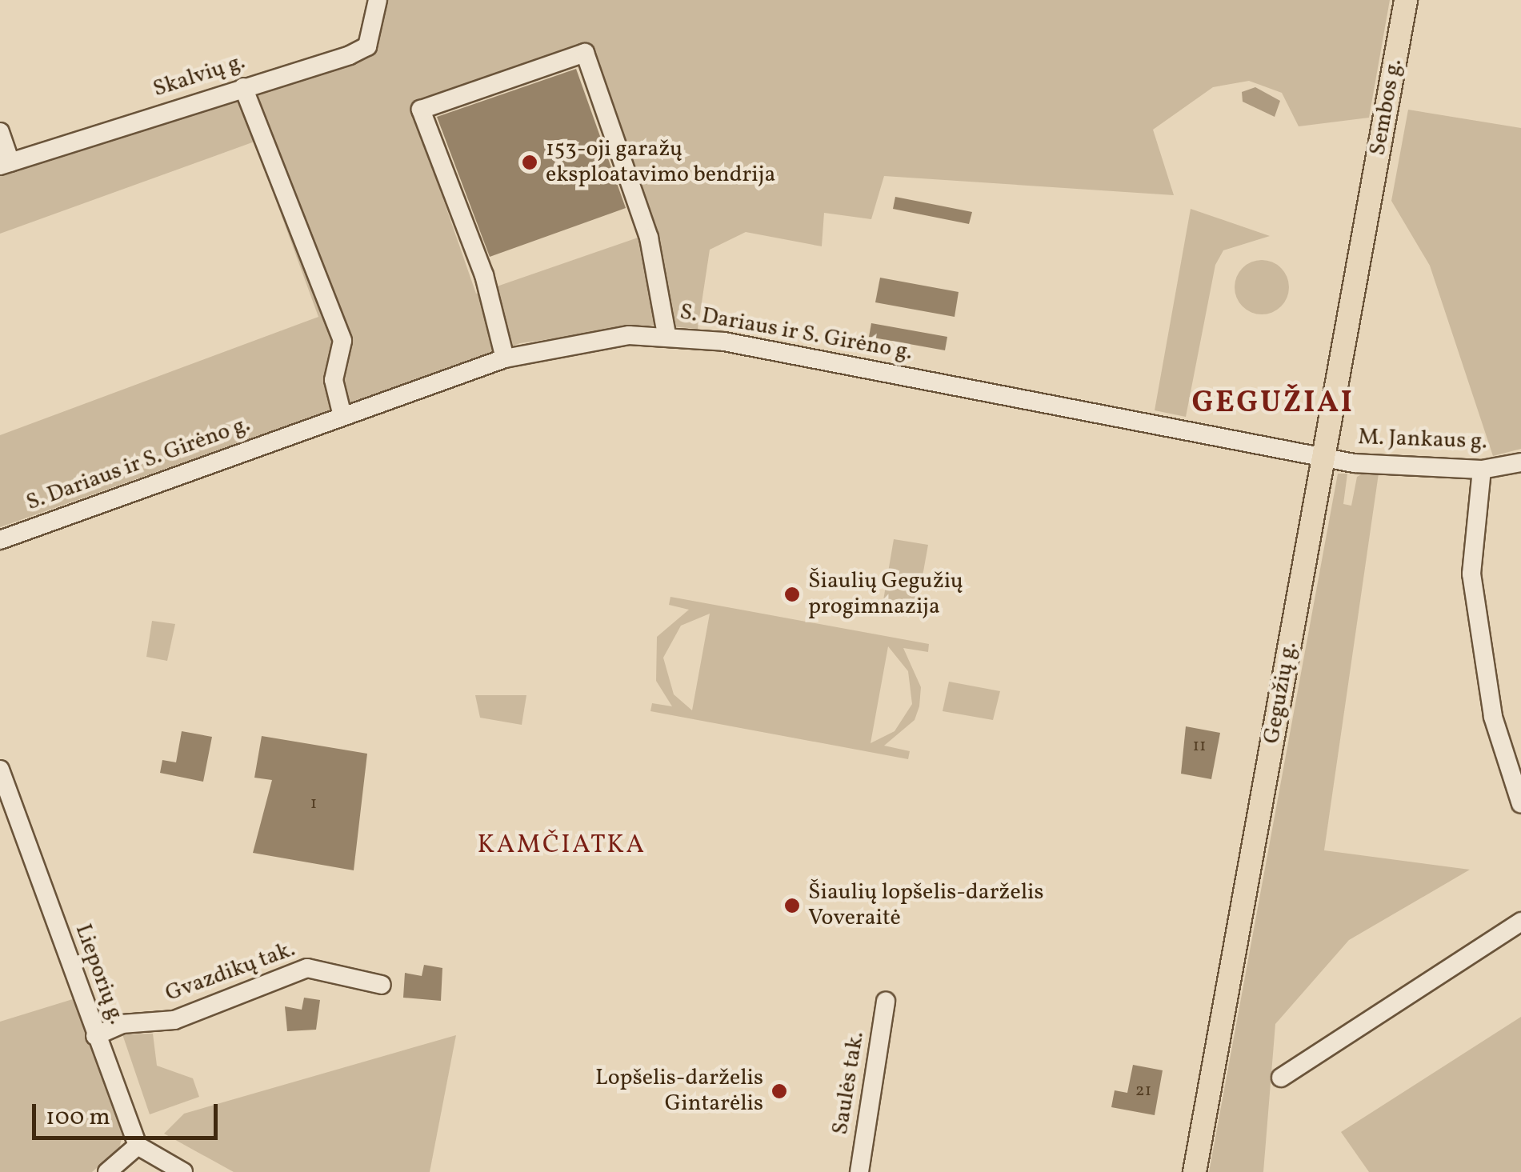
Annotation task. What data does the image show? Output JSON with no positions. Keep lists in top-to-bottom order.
{
  "streets": {
    "main road": ["Sembos g.", "Gegužių g."],
    "street": [
      "Skalvių g.",
      "S. Dariaus ir S. Girėno g.",
      "M. Jankaus g.",
      "Gvazdikų tak.",
      "Lieporių g.",
      "Saulės tak."
    ]
  },
  "crossings": [
    ["Sembos g.", "Gegužių g."],
    ["S. Dariaus ir S. Girėno g.", "M. Jankaus g."],
    ["S. Dariaus ir S. Girėno g.", "Gegužių g."],
    ["M. Jankaus g.", "Gegužių g."],
    ["Gvazdikų tak.", "Lieporių g."]
  ],
  "districts": ["GEGUŽIAI", "KAMČIATKA"],
  "places": [
    "153-oji garažų eksploatavimo bendrija",
    "Šiaulių Gegužių progimnazija",
    "Šiaulių lopšelis-darželis Voveraitė",
    "Lopšelis-darželis Gintarėlis"
  ],
  "house_numbers": ["11", "1", "21"],
  "scale_bar": "100 m"
}
